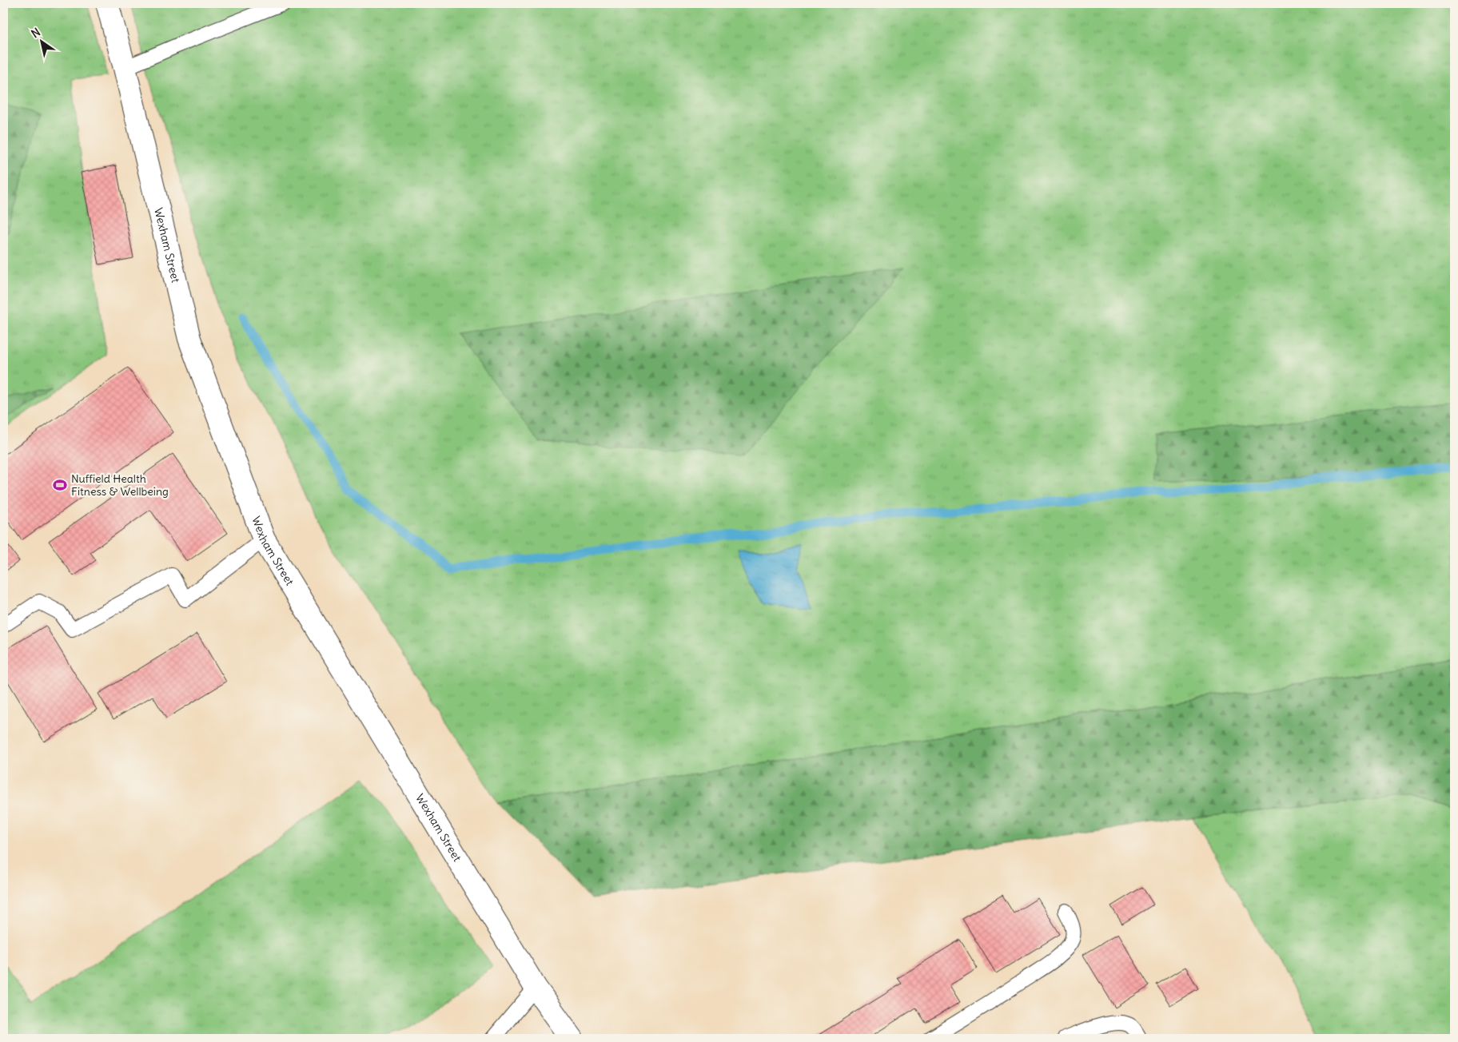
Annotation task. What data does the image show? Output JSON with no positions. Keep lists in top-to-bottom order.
{
  "streets": {
    "street": ["Wexham Street"]
  },
  "places": {
    "sports": ["Nuffield Health Fitness & Wellbeing"]
  },
  "north": "top left"
}
